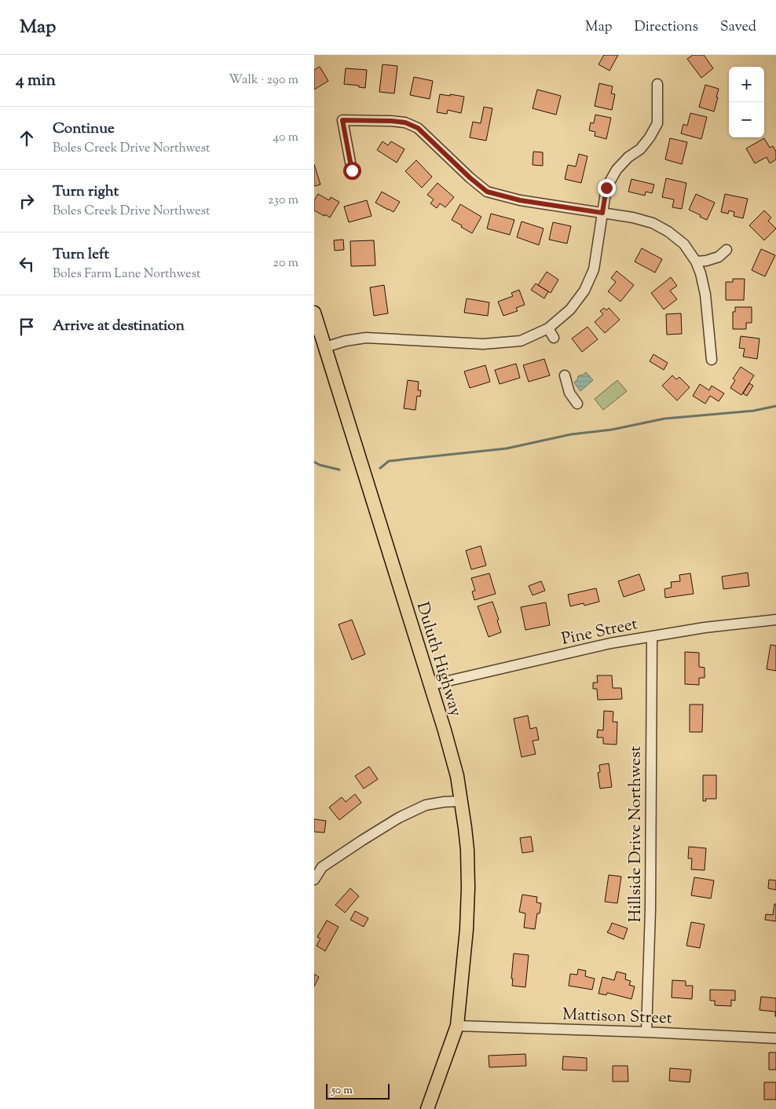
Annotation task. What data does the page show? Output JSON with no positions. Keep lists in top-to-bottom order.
{
  "streets": {
    "main road": ["Duluth Highway"],
    "street": ["Pine Street", "Hillside Drive Northwest", "Mattison Street"]
  },
  "crossings": [
    ["Pine Street", "Duluth Highway"],
    ["Pine Street", "Hillside Drive Northwest"],
    ["Duluth Highway", "Mattison Street"],
    ["Hillside Drive Northwest", "Mattison Street"]
  ],
  "scale_bar": "50 m",
  "page": {
    "header": "Map",
    "nav": ["Map", "Directions", "Saved"],
    "heading": ["4 min", "Walk · 290 m"],
    "map_buttons": ["+", "−"],
    "list": [
      ["Continue", "Boles Creek Drive Northwest", "40 m"],
      ["Turn right", "Boles Creek Drive Northwest", "230 m"],
      ["Turn left", "Boles Farm Lane Northwest", "20 m"],
      "Arrive at destination"
    ],
    "scale": "50 m"
  }
}
